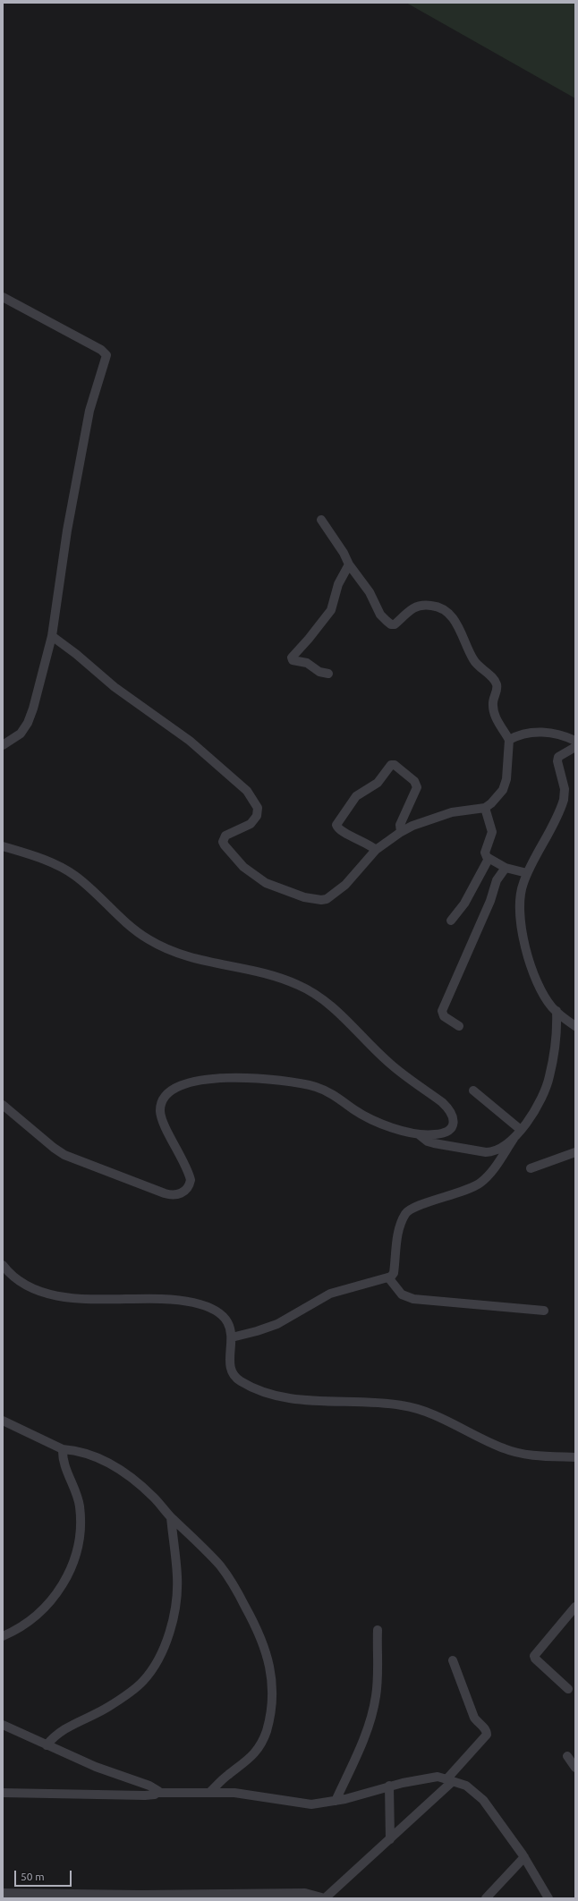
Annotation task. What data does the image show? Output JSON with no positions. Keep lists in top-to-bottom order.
{
  "scale_bar": "50 m"
}
